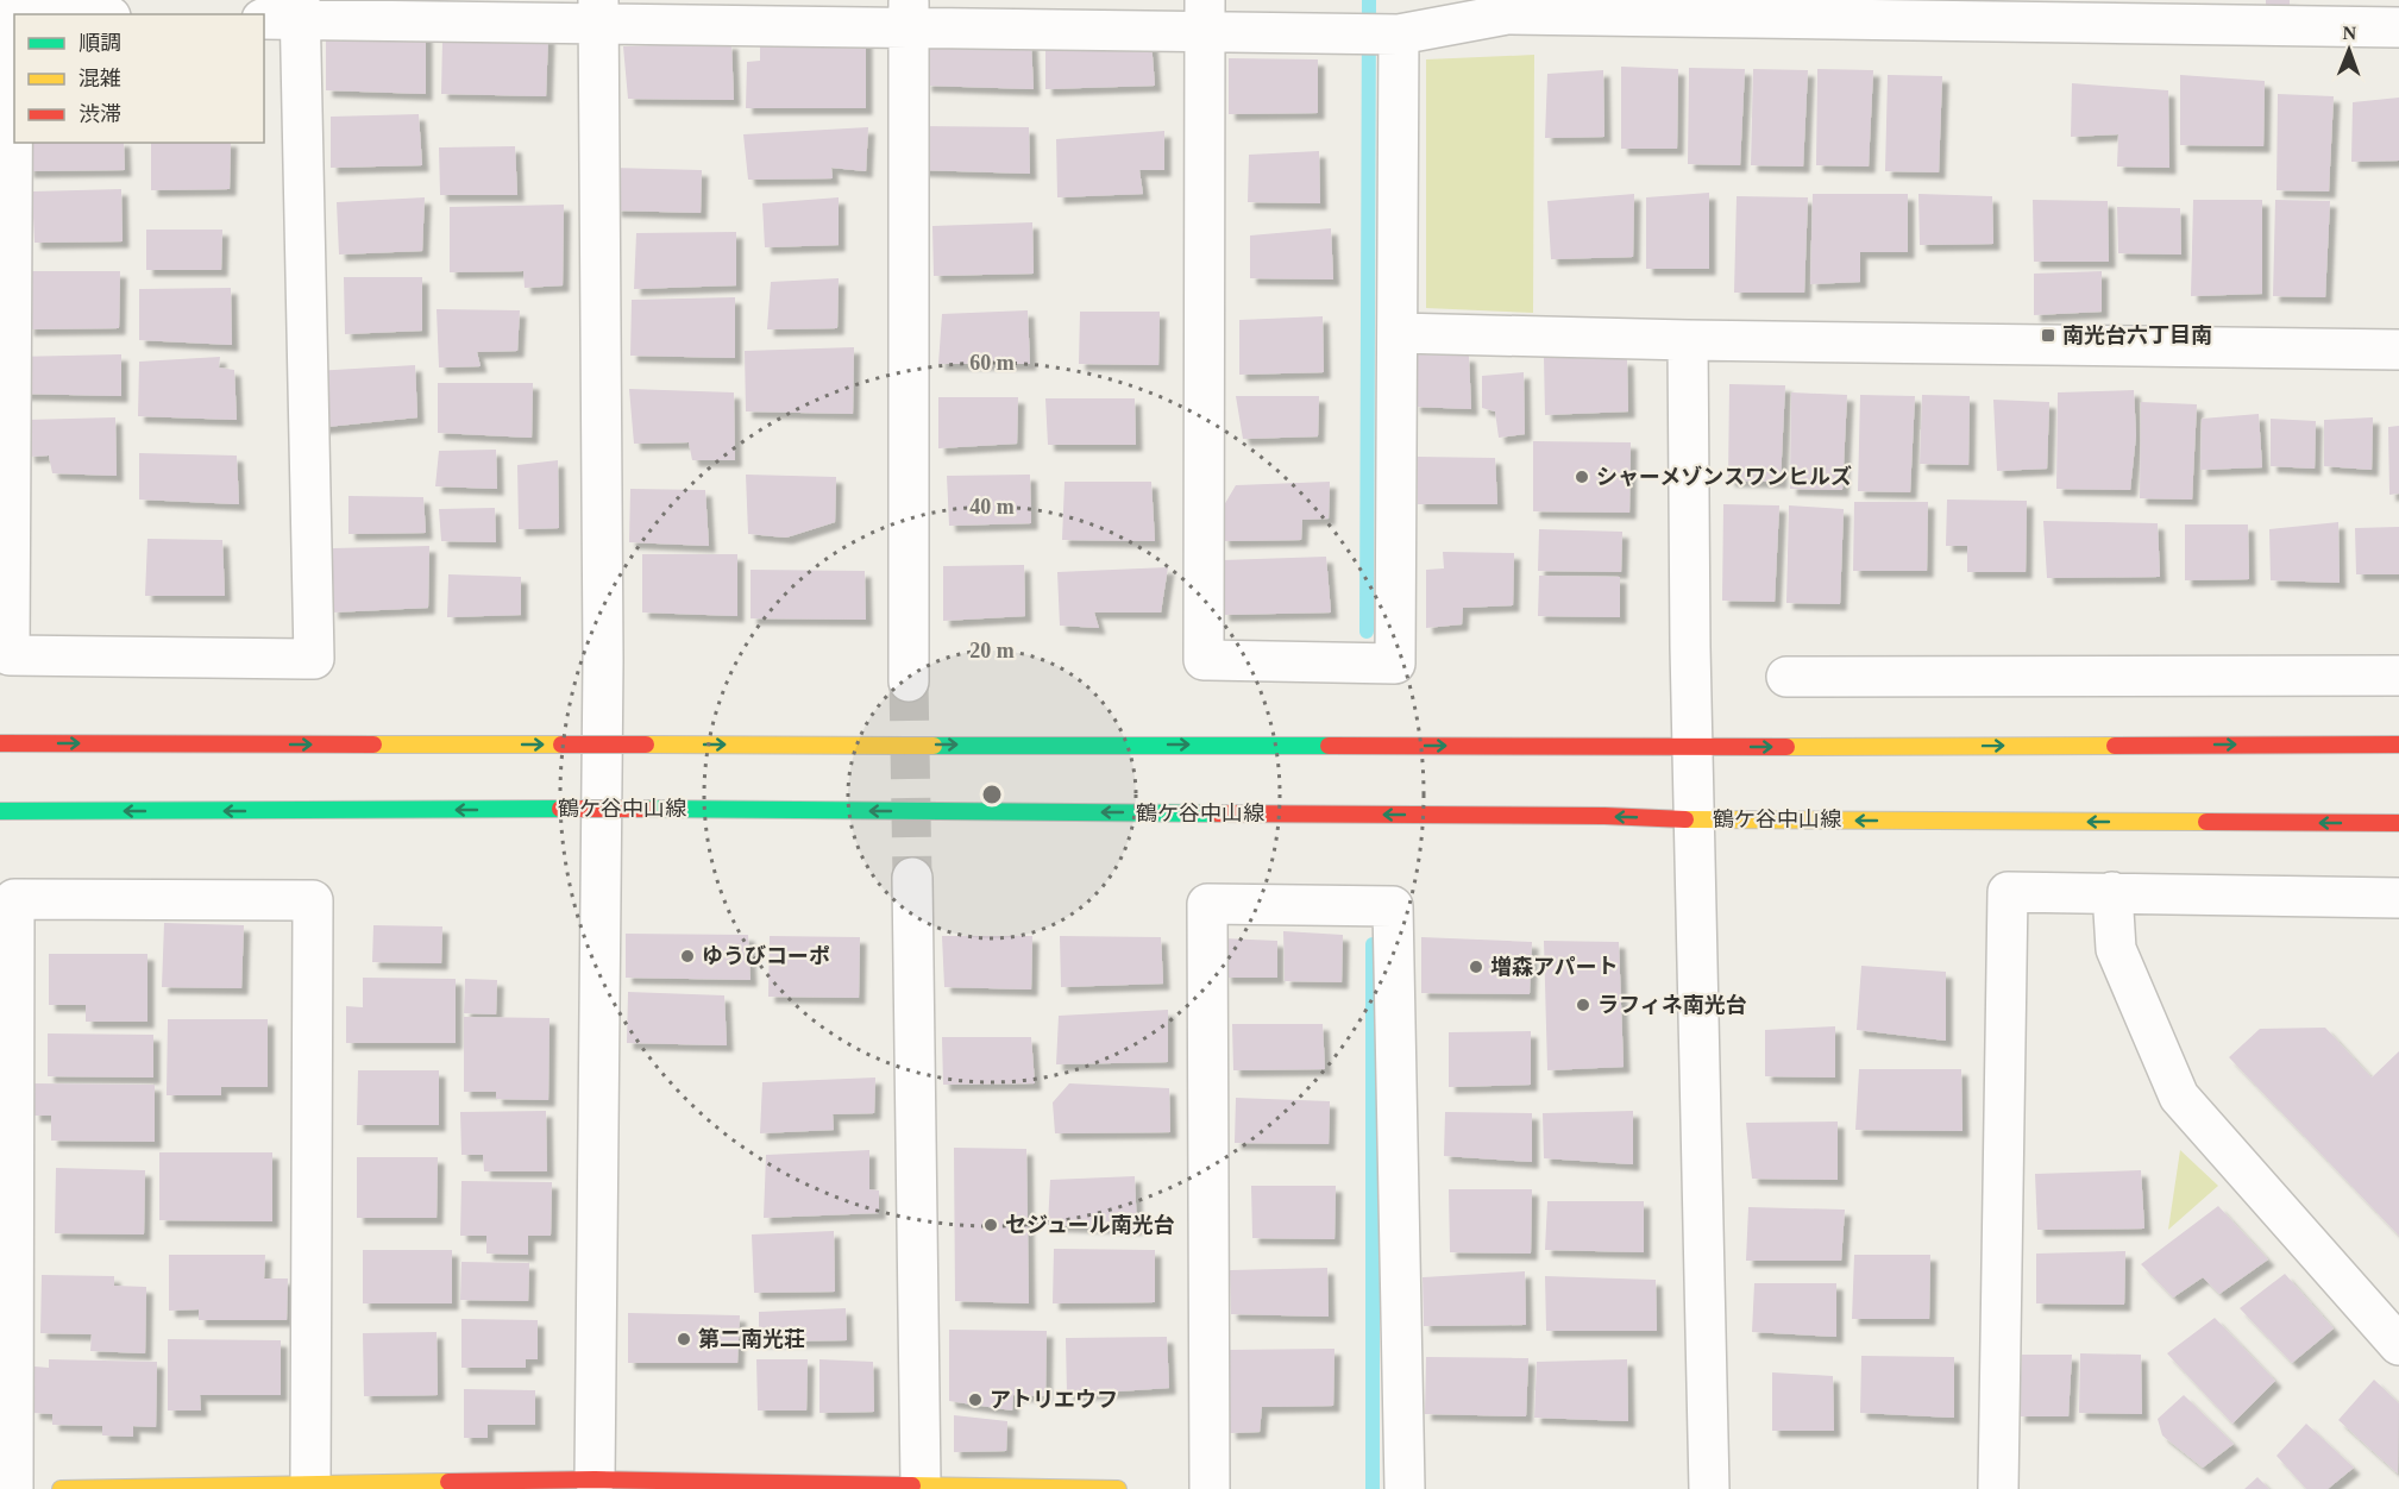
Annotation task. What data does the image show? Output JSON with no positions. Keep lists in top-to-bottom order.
{
  "streets": {
    "street": ["鶴ケ谷中山線"]
  },
  "places": {
    "transit": ["南光台六丁目南"],
    "other": [
      "シャーメゾンスワンヒルズ",
      "ゆうびコーポ",
      "増森アパート",
      "ラフィネ南光台",
      "セジュール南光台",
      "第二南光荘",
      "アトリエウフ"
    ]
  },
  "legend": ["順調", "混雑", "渋滞"],
  "north": "top",
  "rings": ["60 m", "40 m", "20 m"]
}
